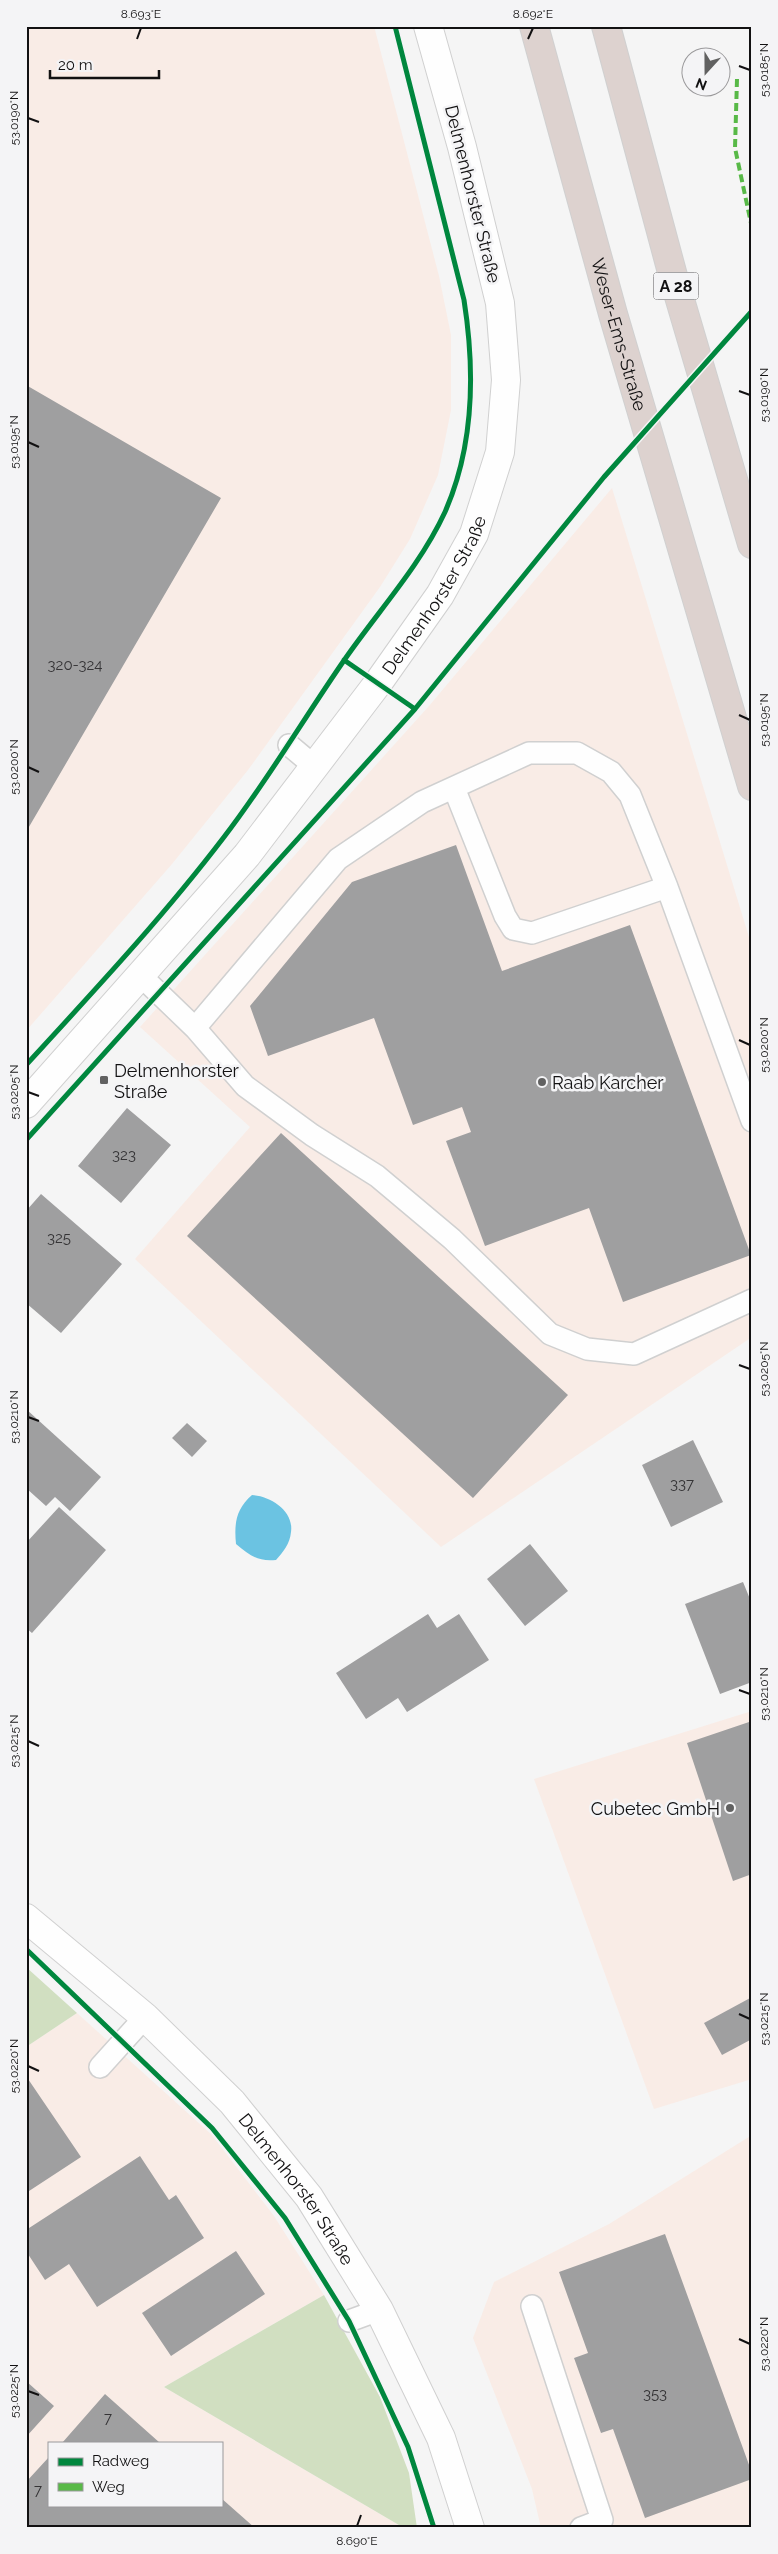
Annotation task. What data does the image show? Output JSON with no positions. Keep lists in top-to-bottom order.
{
  "streets": {
    "highway": ["A 28", "Weser-Ems-Straße"],
    "street": ["Delmenhorster Straße"]
  },
  "places": {
    "transit": ["Delmenhorster Straße"],
    "other": ["Raab Karcher", "Cubetec GmbH"]
  },
  "house_numbers": [
    "320-324",
    "323",
    "325",
    "337",
    "353",
    "7",
    "7"
  ],
  "legend": ["Radweg", "Weg"],
  "scale_bar": "20 m",
  "north": "bottom",
  "coordinates": [
    "8.693°E",
    "8.692°E",
    "53.0185°N",
    "53.0190°N",
    "53.0195°N",
    "53.0200°N",
    "53.0205°N",
    "53.0210°N",
    "53.0215°N",
    "53.0220°N",
    "53.0225°N",
    "8.690°E"
  ]
}
